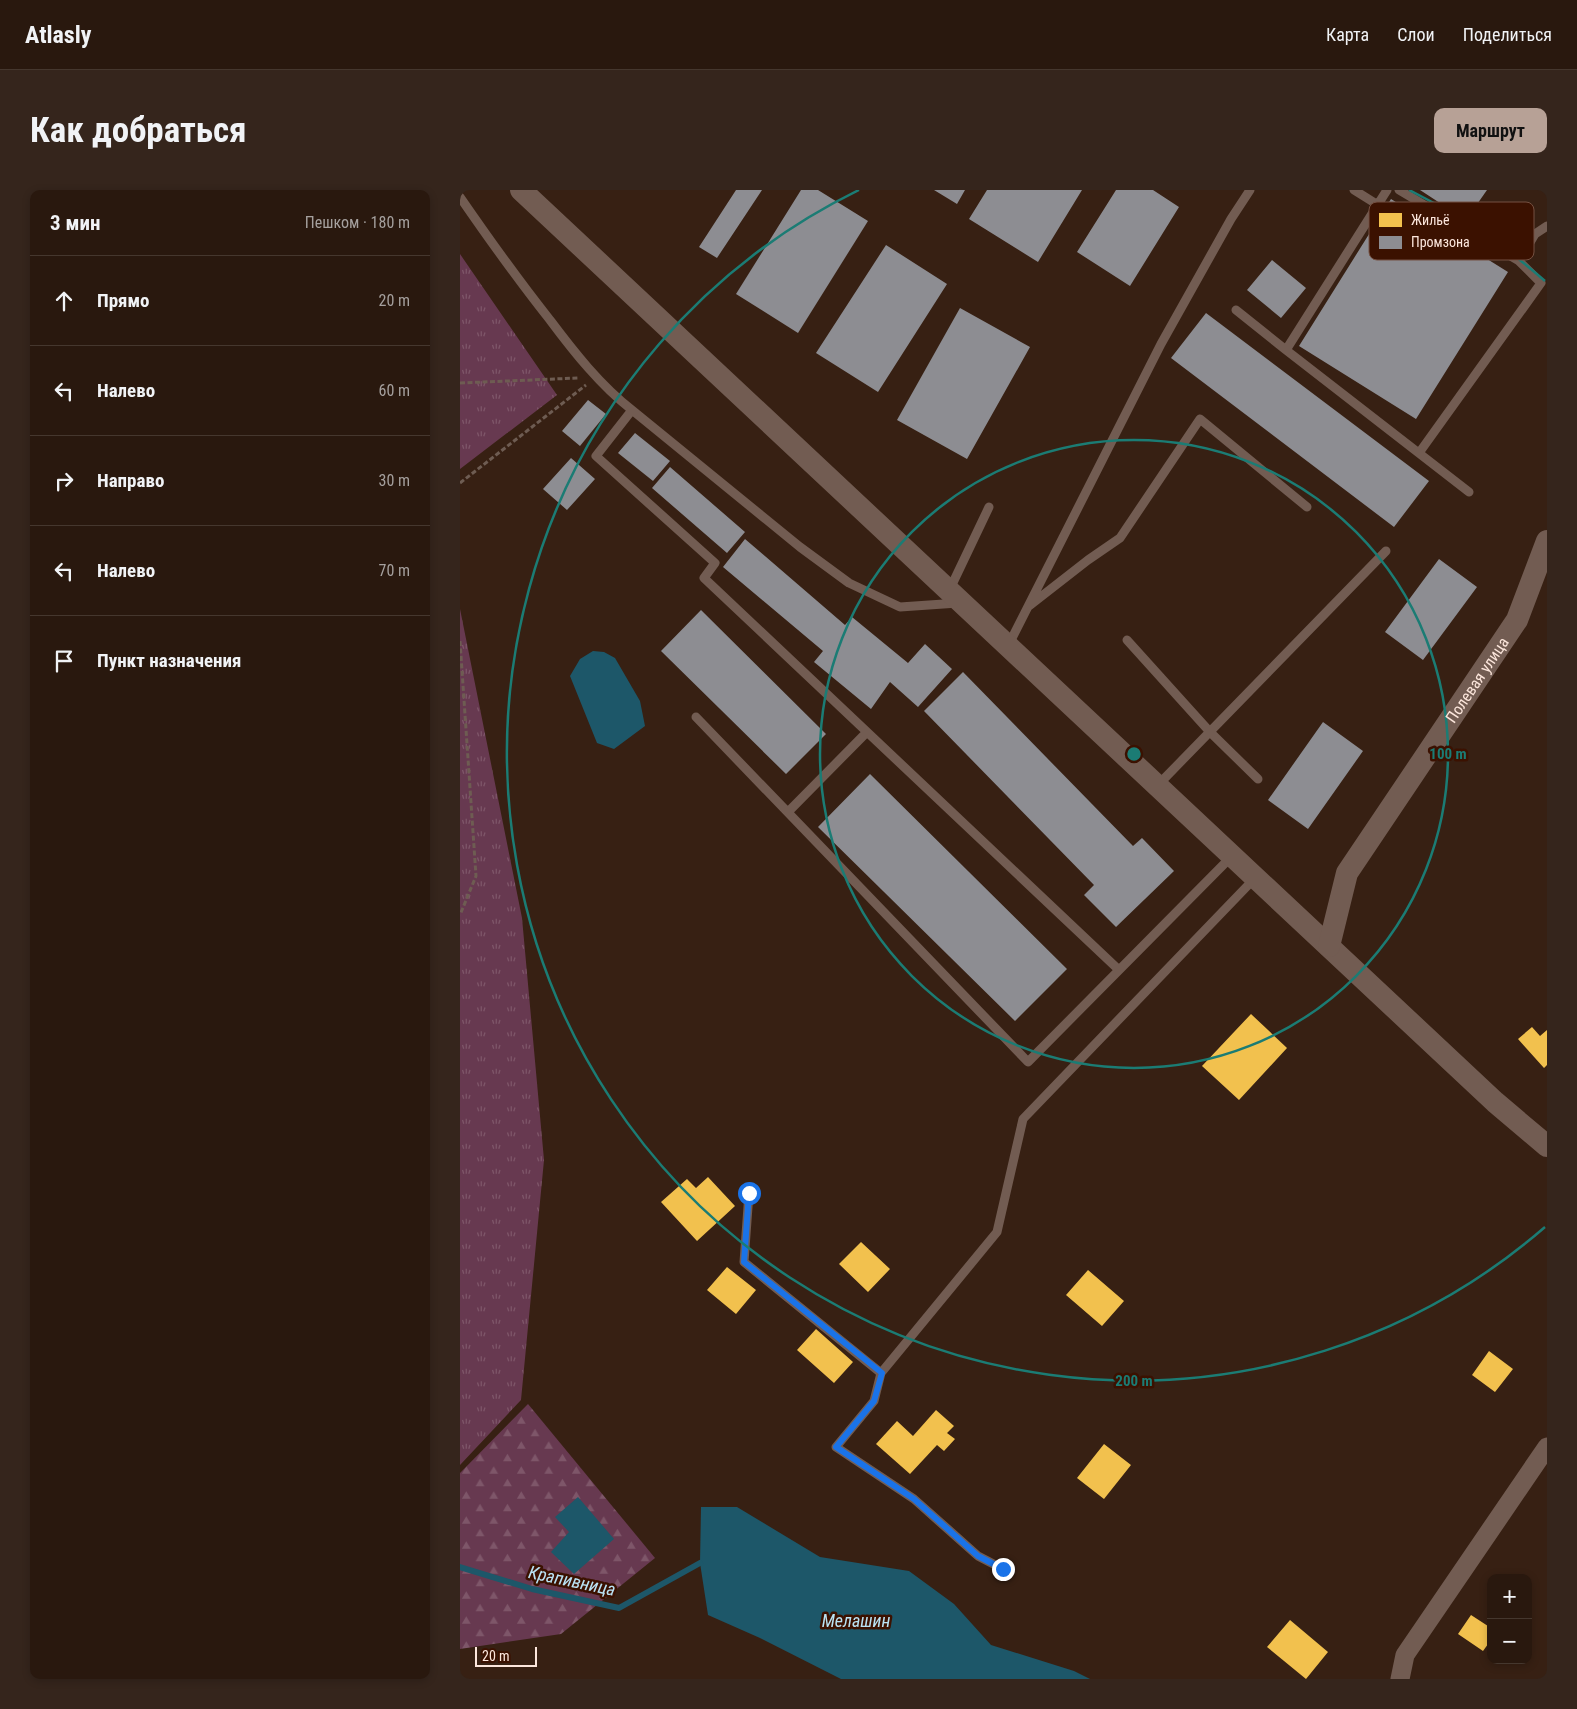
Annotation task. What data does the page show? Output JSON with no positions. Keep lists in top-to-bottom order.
{
  "streets": {
    "street": ["Полевая улица"]
  },
  "water": ["Крапивница", "Мелашин"],
  "legend": ["Жильё", "Промзона"],
  "scale_bar": "20 m",
  "page": {
    "header": "Atlasly",
    "nav": ["Карта", "Слои", "Поделиться"],
    "buttons": "Маршрут",
    "title": "Как добраться",
    "heading": ["3 мин", "Пешком · 180 m"],
    "list": [
      ["Прямо", "20 m"],
      ["Налево", "60 m"],
      ["Направо", "30 m"],
      ["Налево", "70 m"],
      "Пункт назначения"
    ],
    "map_buttons": ["+", "−"],
    "scale": "20 m"
  },
  "rings": ["100 m", "200 m"]
}
